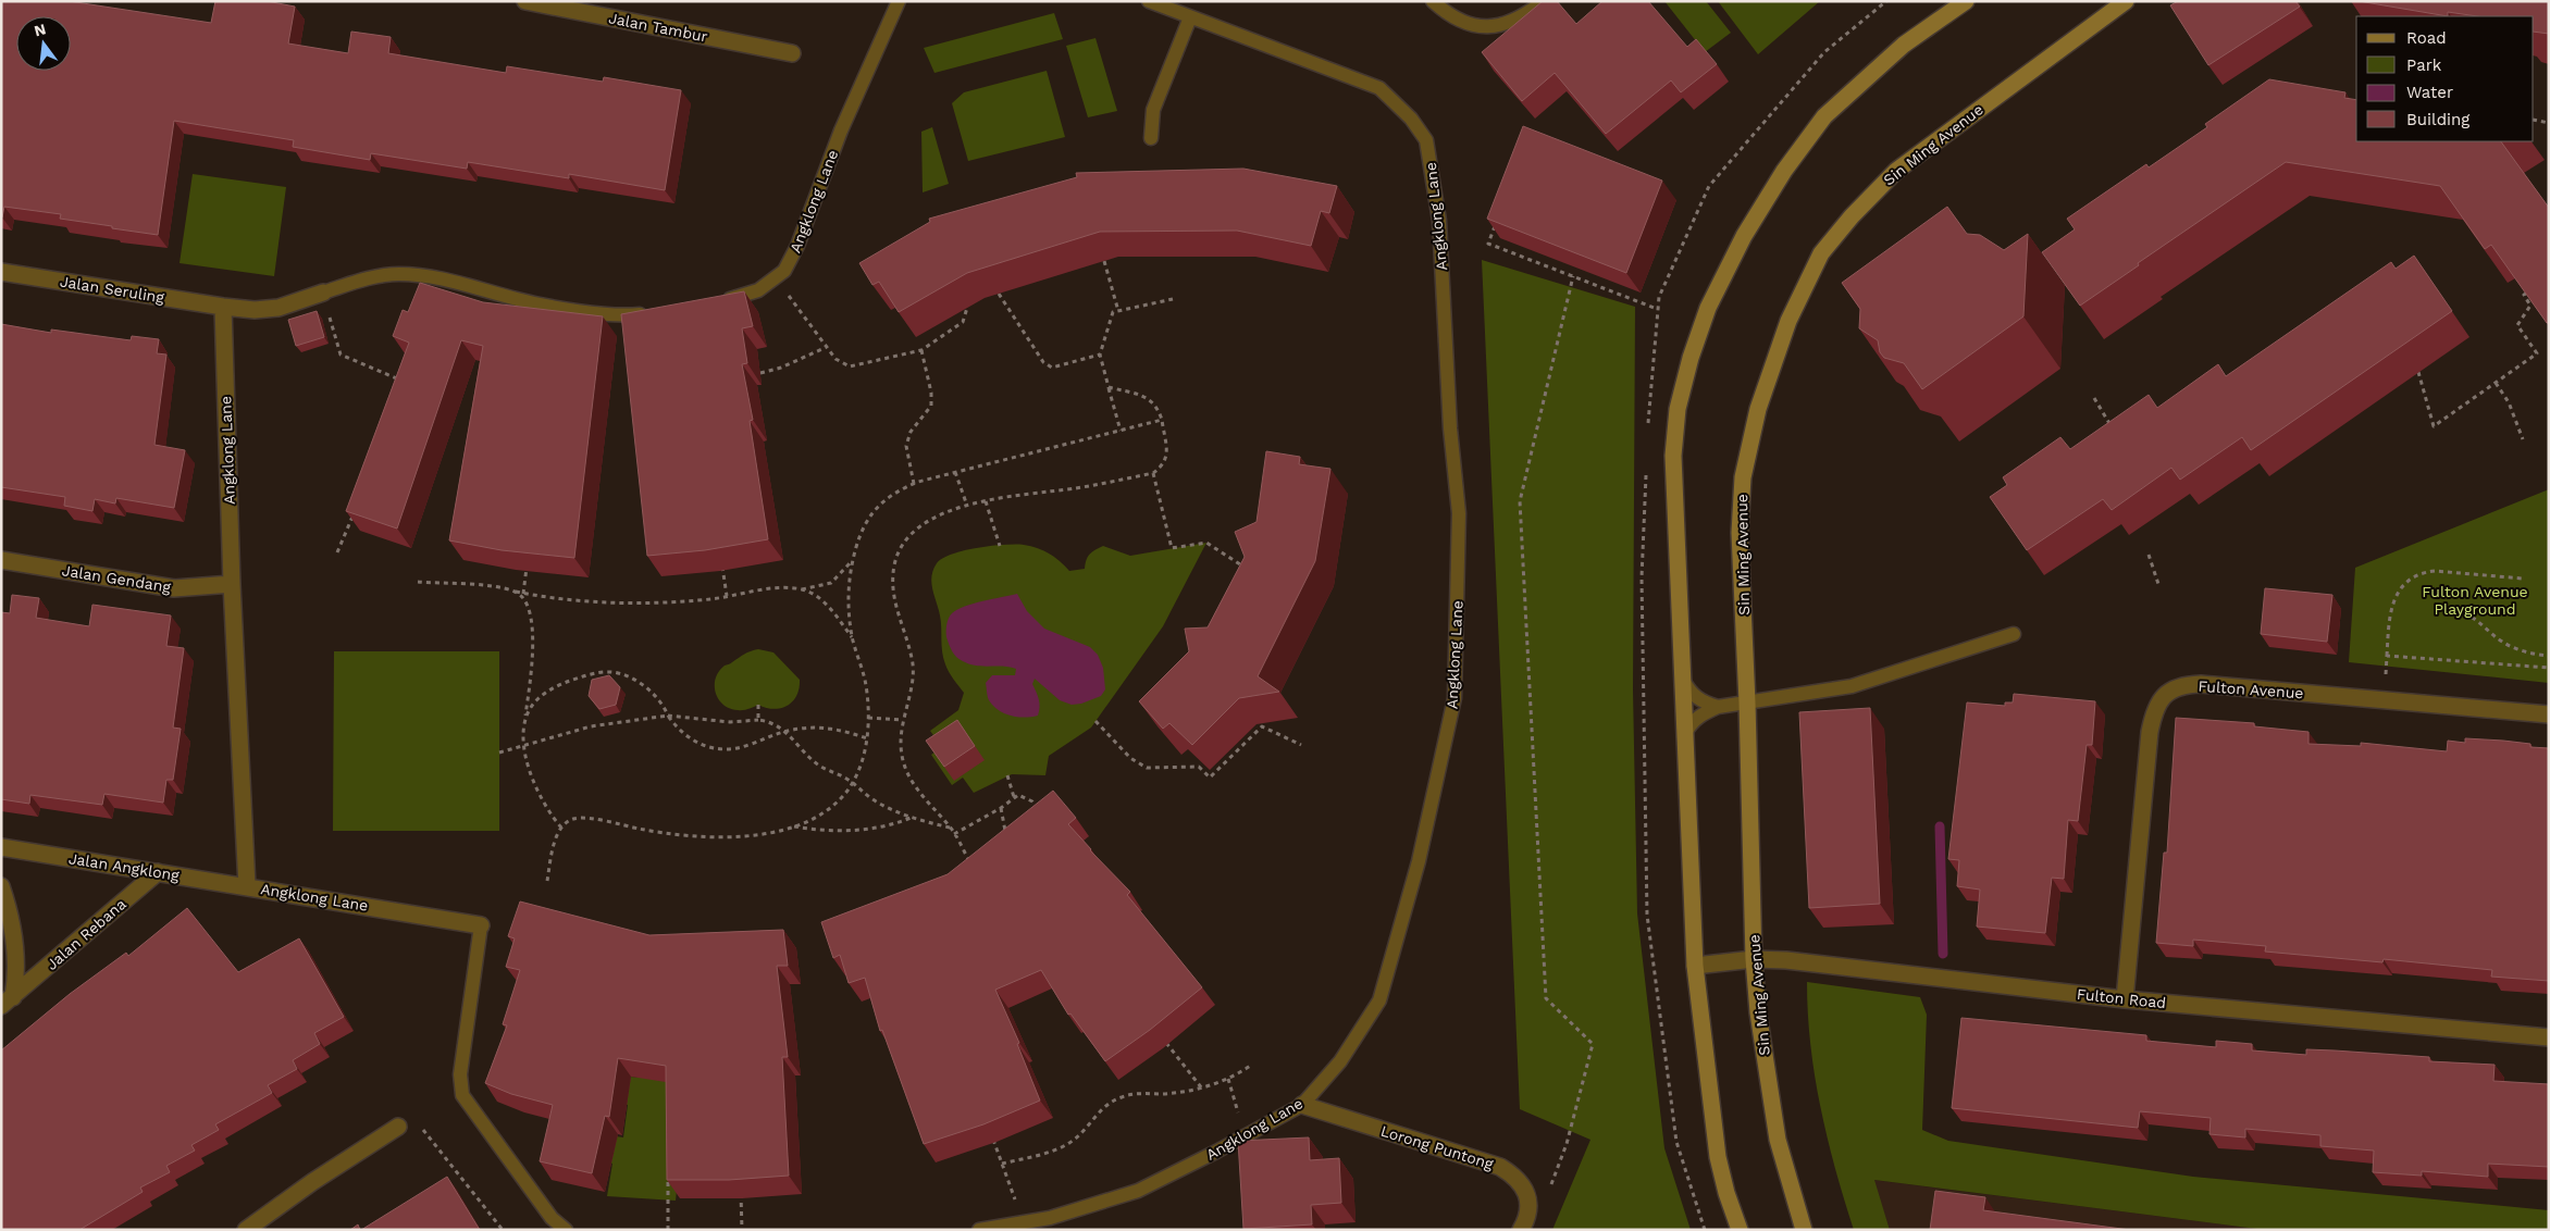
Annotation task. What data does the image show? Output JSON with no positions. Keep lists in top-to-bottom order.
{
  "streets": {
    "main road": ["Sin Ming Avenue"],
    "street": [
      "Jalan Tambur",
      "Angklong Lane",
      "Jalan Seruling",
      "Jalan Gendang",
      "Fulton Avenue",
      "Jalan Angklong",
      "Jalan Rebana",
      "Fulton Road",
      "Lorong Puntong"
    ]
  },
  "crossings": [
    ["Sin Ming Avenue", "Fulton Road"],
    ["Angklong Lane", "Jalan Seruling"],
    ["Angklong Lane", "Jalan Gendang"],
    ["Angklong Lane", "Jalan Angklong"],
    ["Angklong Lane", "Lorong Puntong"],
    ["Fulton Avenue", "Fulton Road"],
    ["Jalan Angklong", "Jalan Rebana"]
  ],
  "parks": ["Fulton Avenue Playground"],
  "legend": [
    "Road",
    "Park",
    "Water",
    "Building"
  ],
  "north": "top"
}
